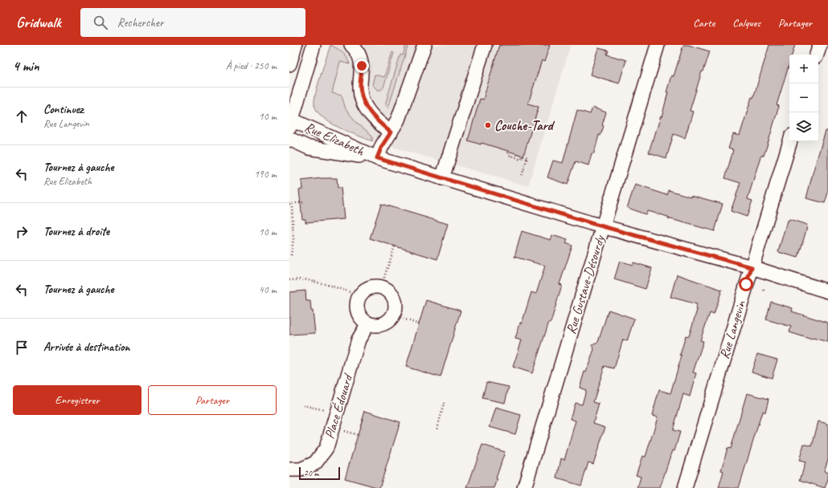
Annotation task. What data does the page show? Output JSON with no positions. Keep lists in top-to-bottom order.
{
  "streets": {
    "street": [
      "Rue Elizabeth",
      "Rue Gustave-Désourdy",
      "Rue Langevin",
      "Place Édouard"
    ]
  },
  "crossings": [
    ["Rue Elizabeth", "Rue Gustave-Désourdy"],
    ["Rue Elizabeth", "Rue Langevin"]
  ],
  "places": ["Couche-Tard"],
  "scale_bar": "20 m",
  "page": {
    "header": "Gridwalk",
    "search": "Rechercher",
    "nav": ["Carte", "Calques", "Partager"],
    "heading": ["4 min", "À pied · 250 m"],
    "map_buttons": ["+", "−"],
    "list": [
      ["Continuez", "Rue Langevin", "10 m"],
      ["Tournez à gauche", "Rue Elizabeth", "190 m"],
      ["Tournez à droite", "10 m"],
      ["Tournez à gauche", "40 m"],
      "Arrivée à destination"
    ],
    "buttons": ["Enregistrer", "Partager"],
    "scale": "20 m"
  }
}
